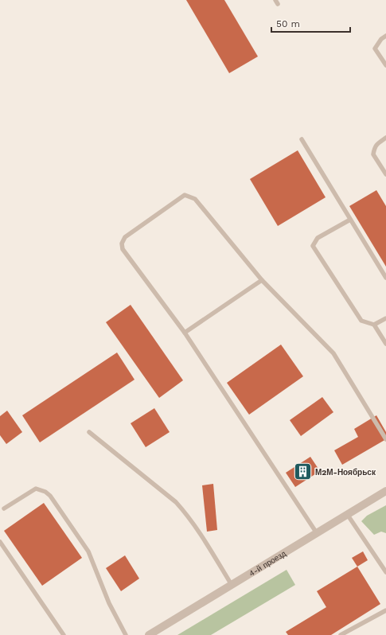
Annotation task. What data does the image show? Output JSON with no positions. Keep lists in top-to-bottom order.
{
  "streets": {
    "street": ["4-й проезд"]
  },
  "places": {
    "building": ["М2М-Ноябрьск"]
  },
  "scale_bar": "50 m"
}
